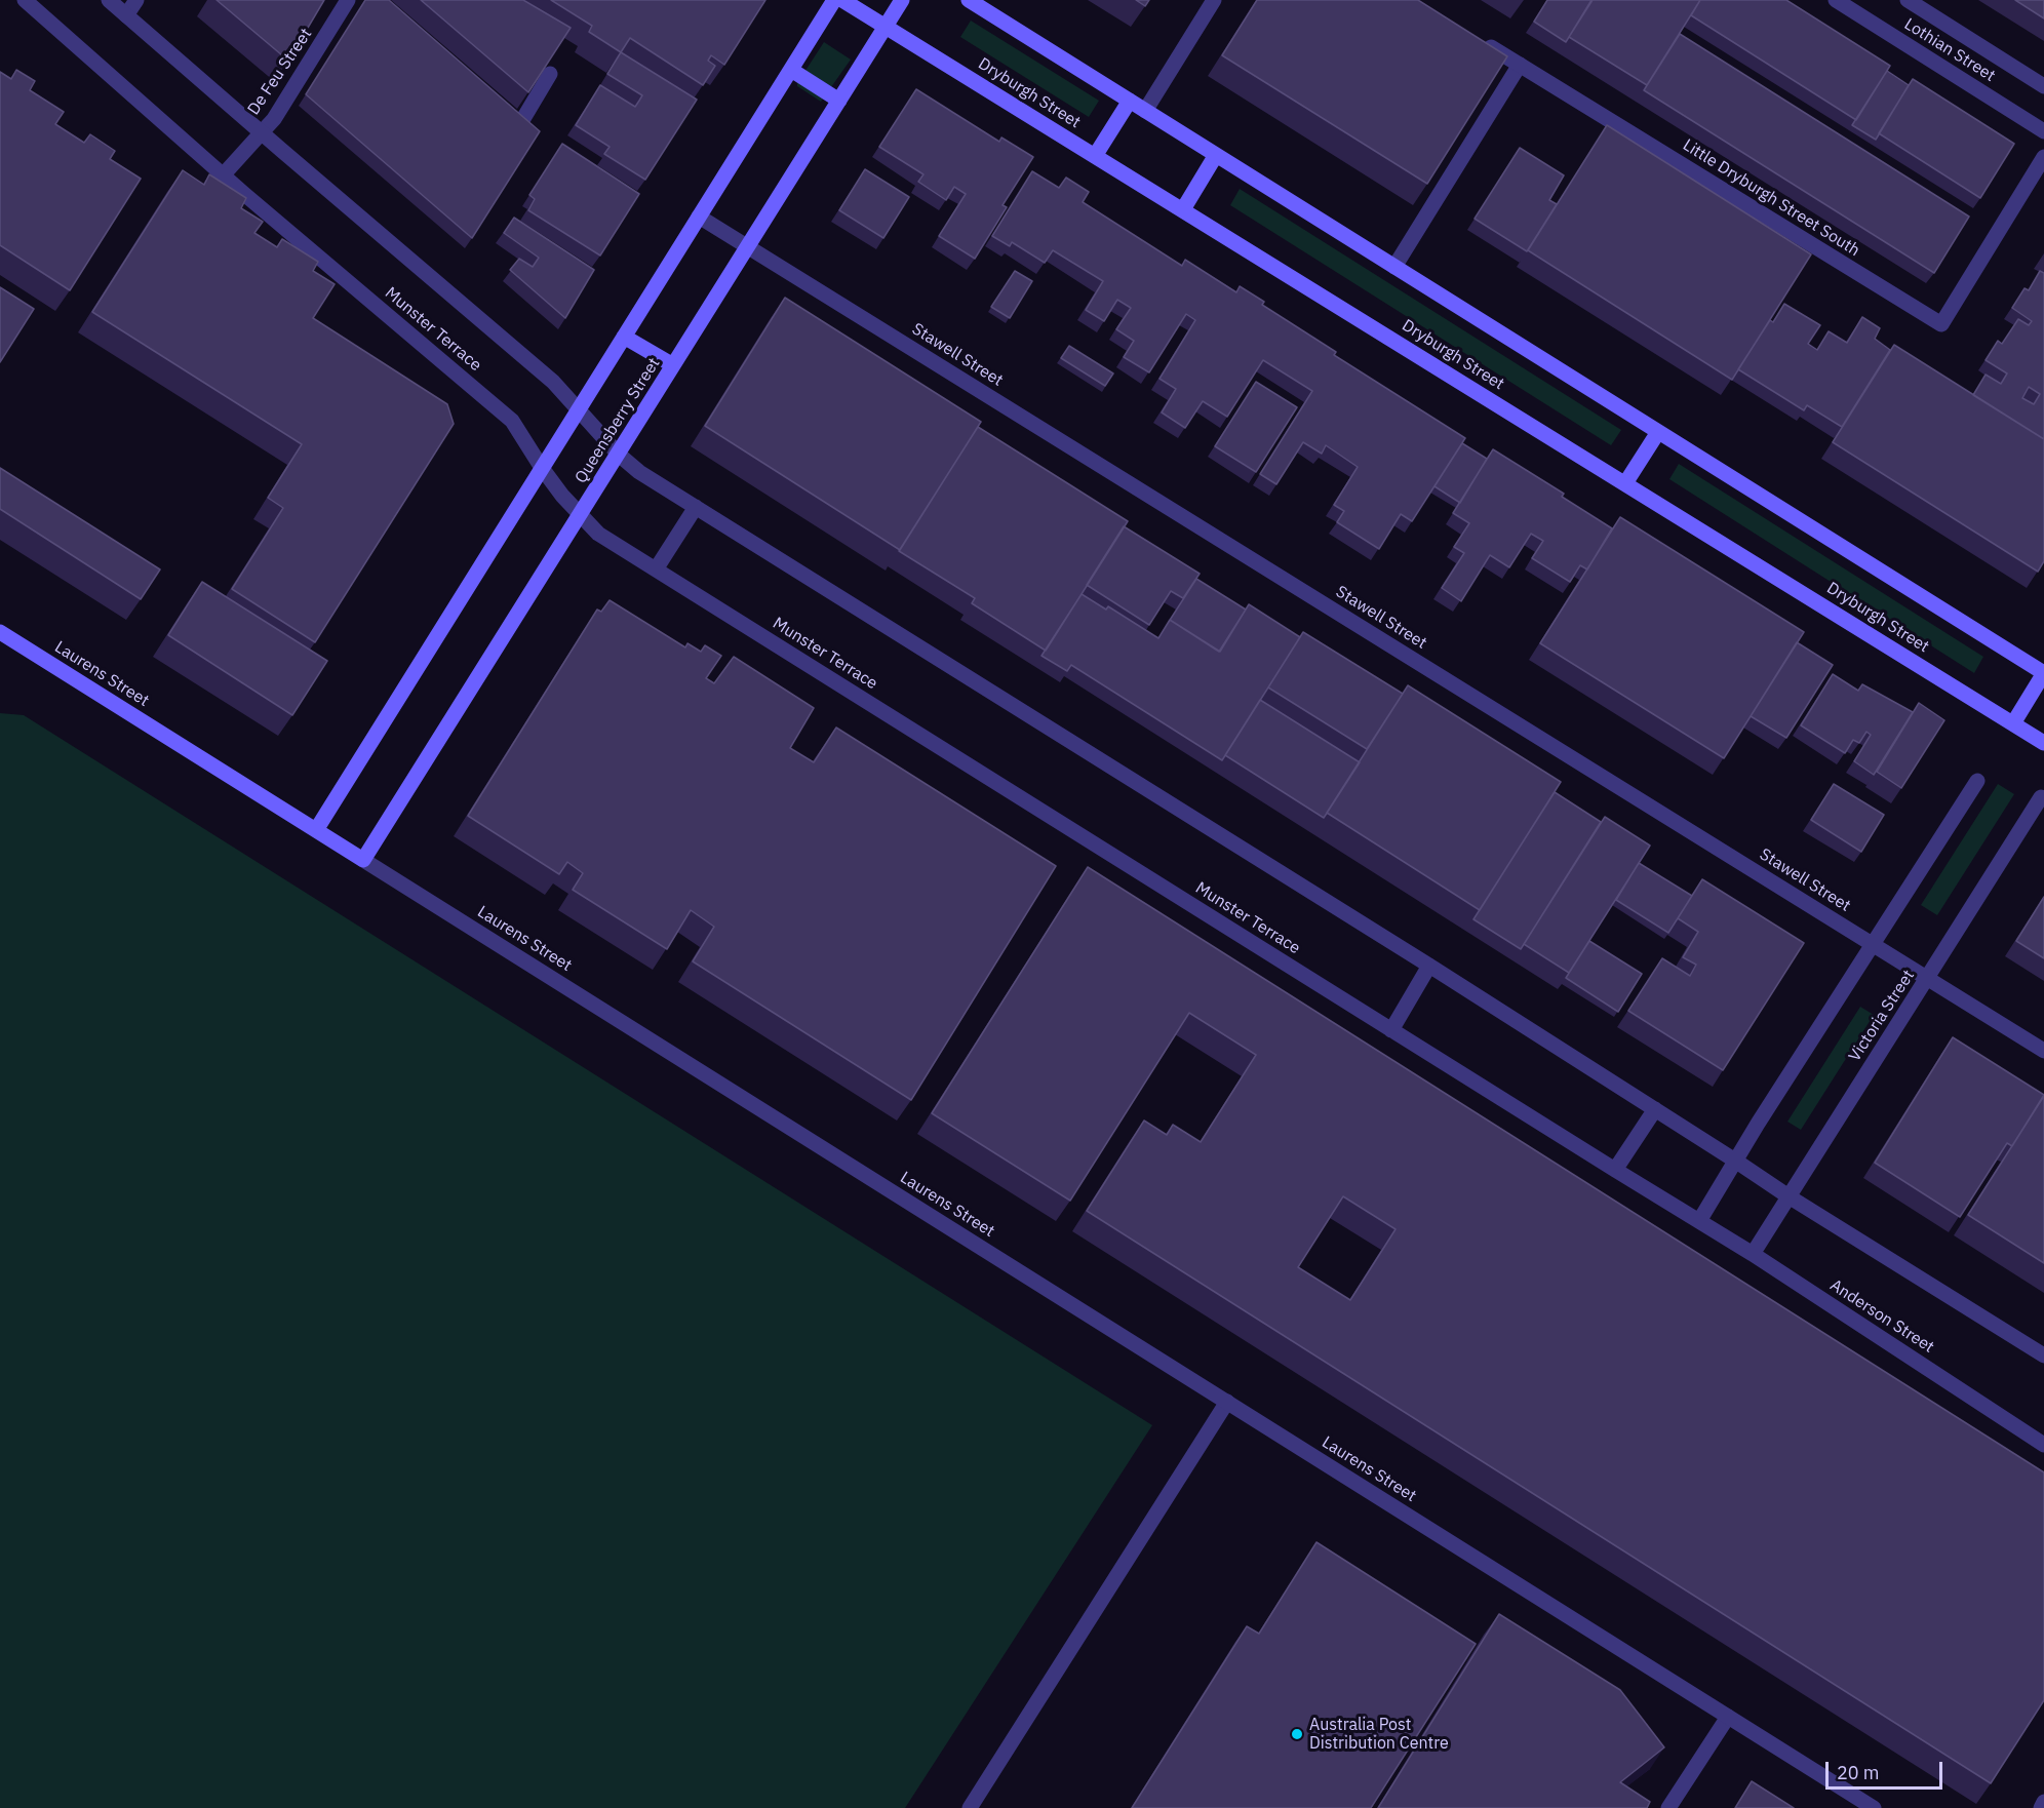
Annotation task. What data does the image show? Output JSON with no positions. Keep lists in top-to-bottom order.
{
  "streets": {
    "main road": ["Dryburgh Street", "Queensberry Street", "Laurens Street"],
    "street": [
      "Lothian Street",
      "De Feu Street",
      "Little Dryburgh Street South",
      "Munster Terrace",
      "Stawell Street",
      "Victoria Street",
      "Anderson Street"
    ]
  },
  "crossings": [
    ["De Feu Street", "Munster Terrace"],
    ["Dryburgh Street", "Queensberry Street"],
    ["Munster Terrace", "Queensberry Street"],
    ["Munster Terrace", "Anderson Street"],
    ["Stawell Street", "Queensberry Street"],
    ["Stawell Street", "Victoria Street"],
    ["Queensberry Street", "Laurens Street"],
    ["Victoria Street", "Anderson Street"]
  ],
  "places": ["Australia Post Distribution Centre"],
  "scale_bar": "20 m"
}
